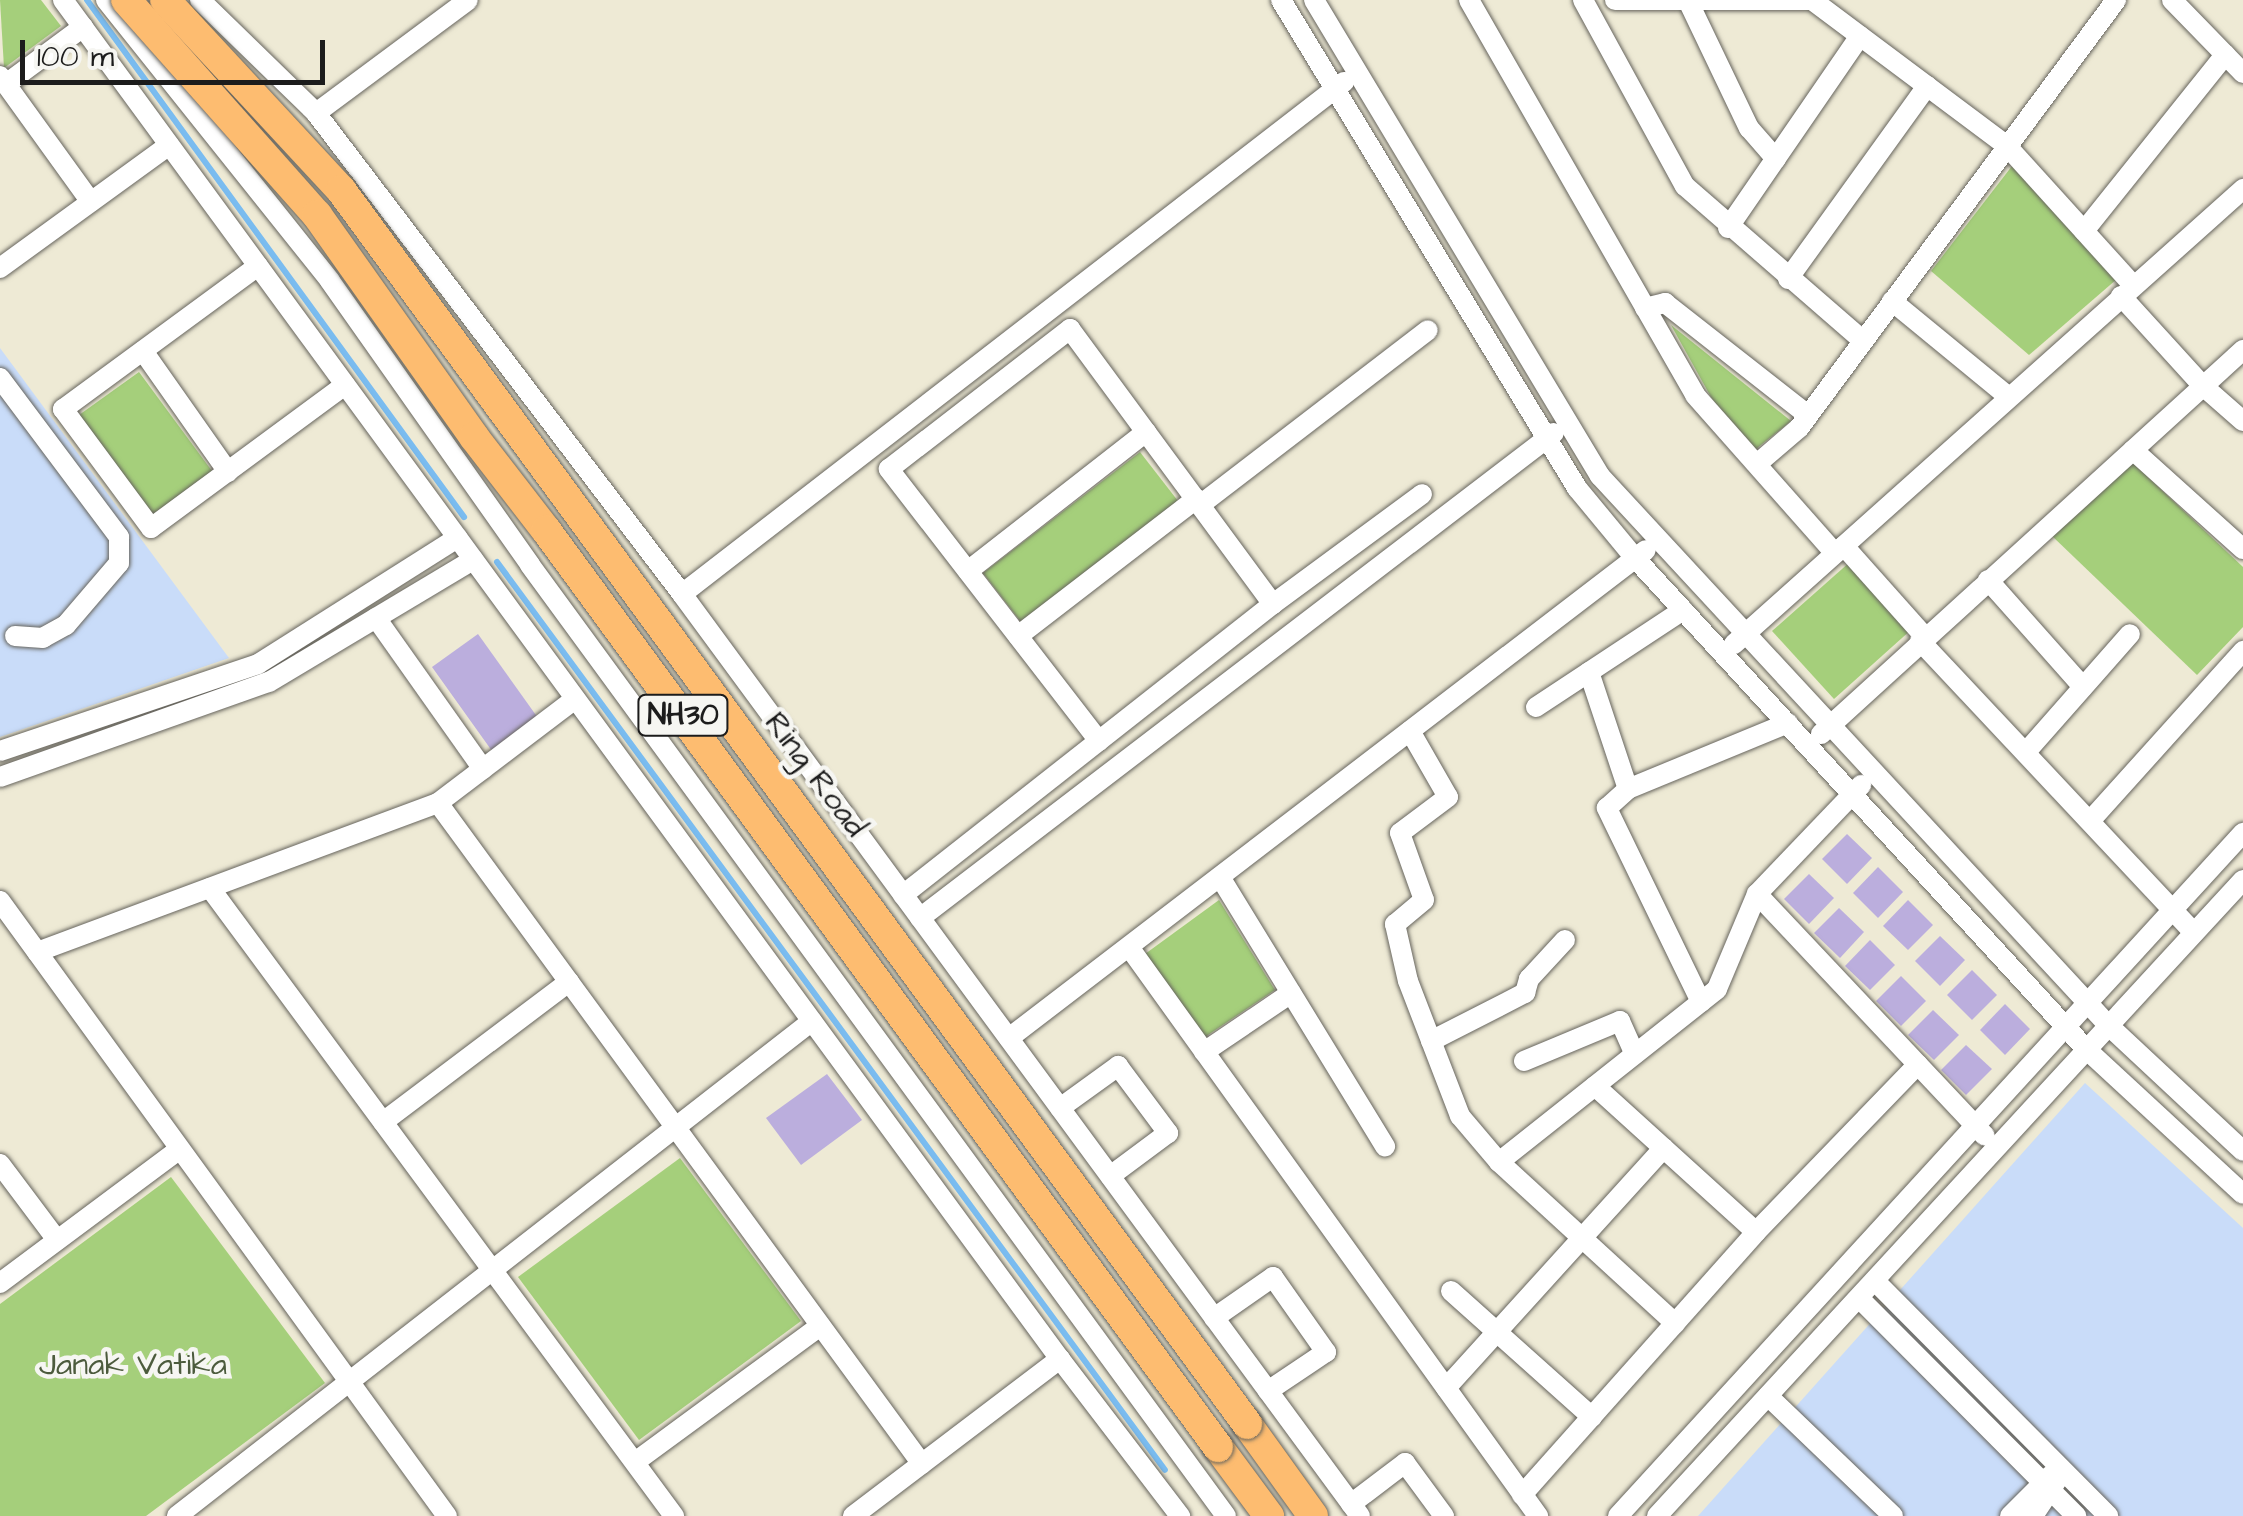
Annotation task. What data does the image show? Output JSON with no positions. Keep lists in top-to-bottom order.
{
  "streets": {
    "highway": ["NH30", "Ring Road"]
  },
  "parks": ["Janak Vatika"],
  "scale_bar": "100 m"
}
